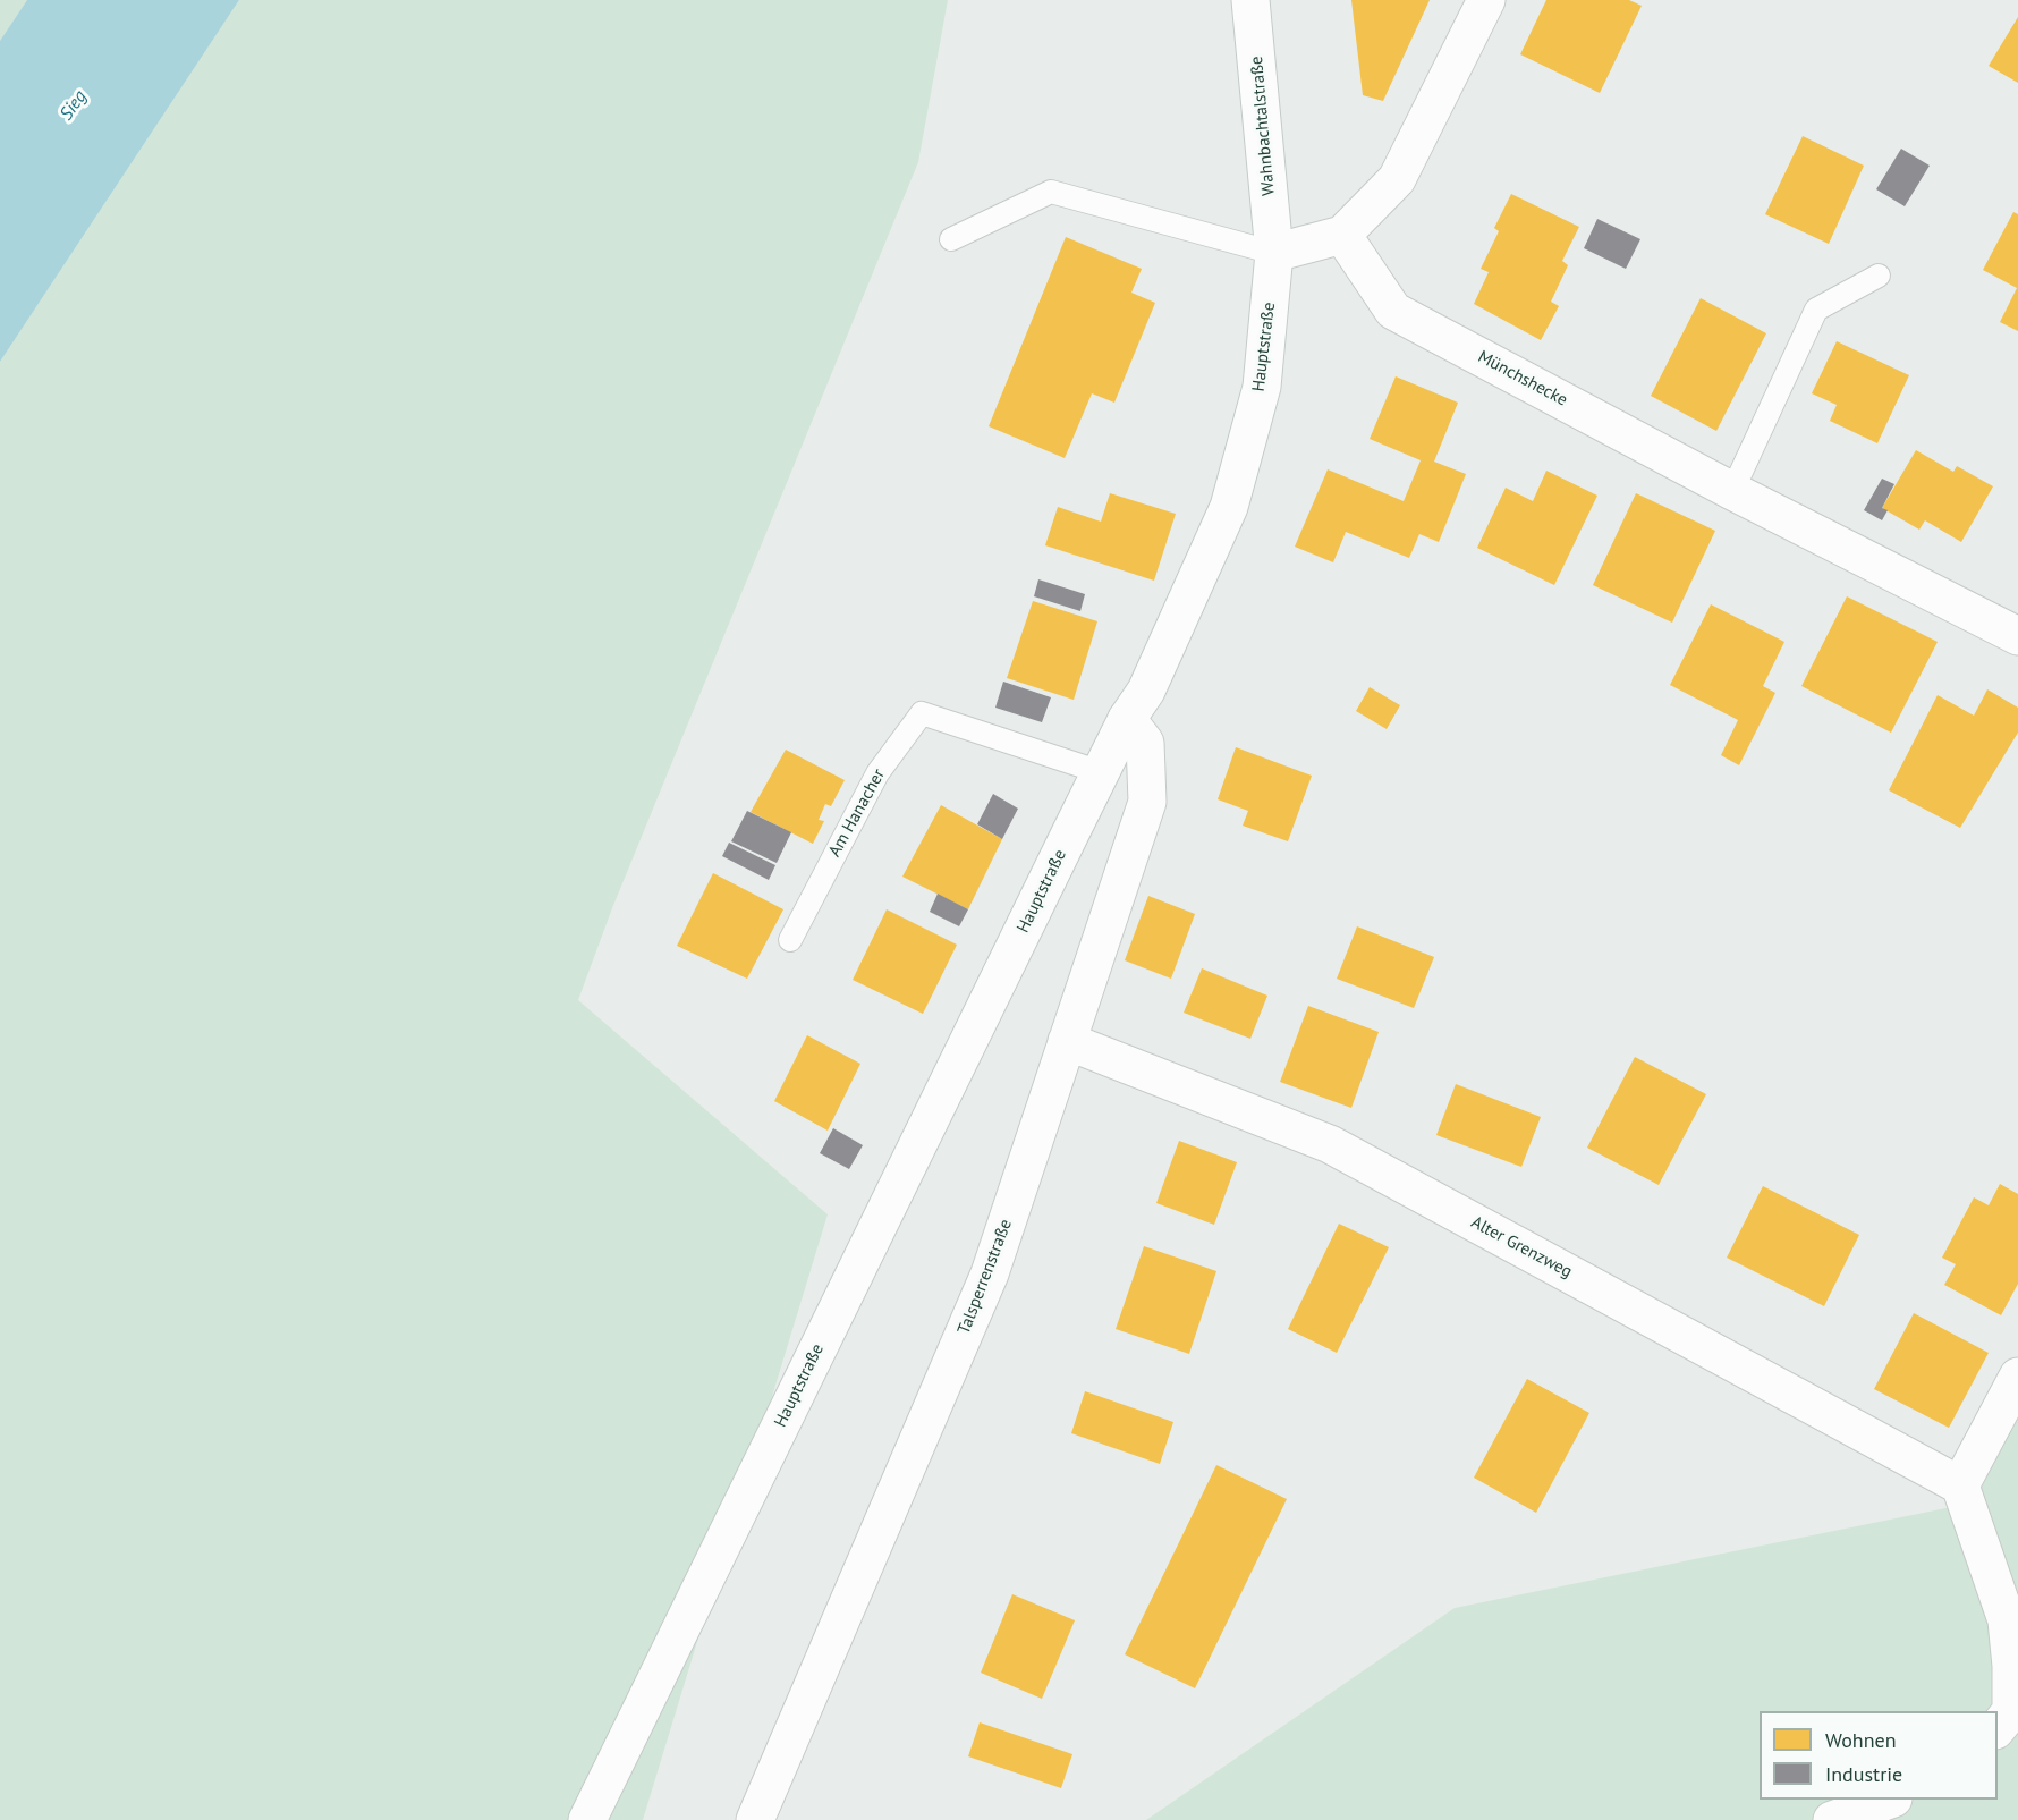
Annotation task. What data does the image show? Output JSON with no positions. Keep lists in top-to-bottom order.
{
  "streets": {
    "street": [
      "Wahnbachtalstraße",
      "Hauptstraße",
      "Münchshecke",
      "Alter Grenzweg",
      "Talsperrenstraße"
    ],
    "lane": ["Am Hanacher"]
  },
  "crossings": [
    ["Wahnbachtalstraße", "Hauptstraße"],
    ["Hauptstraße", "Am Hanacher"],
    ["Hauptstraße", "Talsperrenstraße"],
    ["Alter Grenzweg", "Talsperrenstraße"]
  ],
  "water": ["Sieg"],
  "legend": ["Wohnen", "Industrie"]
}
